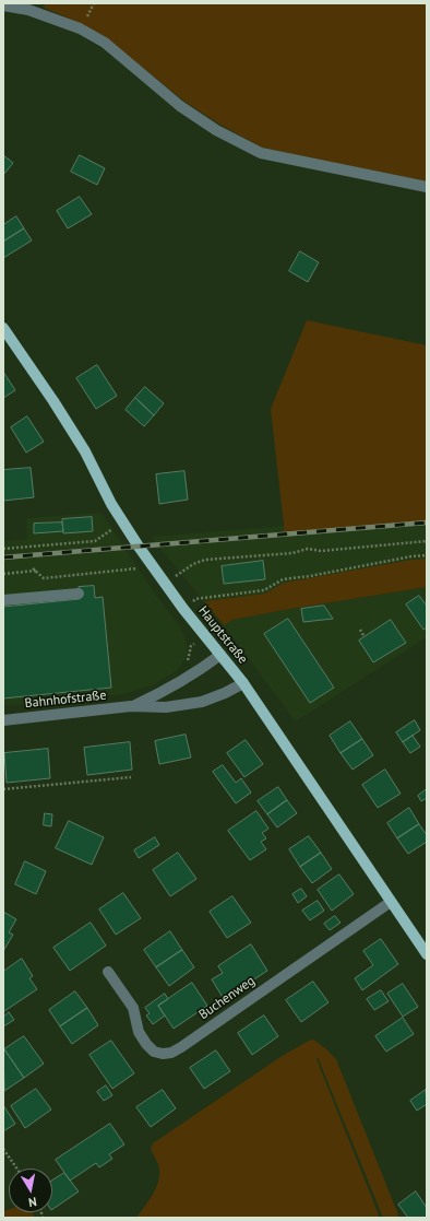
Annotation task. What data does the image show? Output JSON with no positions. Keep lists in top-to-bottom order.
{
  "streets": {
    "main road": ["Hauptstraße"],
    "street": ["Bahnhofstraße", "Buchenweg"]
  },
  "crossings": [
    ["Hauptstraße", "Bahnhofstraße"],
    ["Hauptstraße", "Buchenweg"]
  ],
  "north": "bottom"
}
